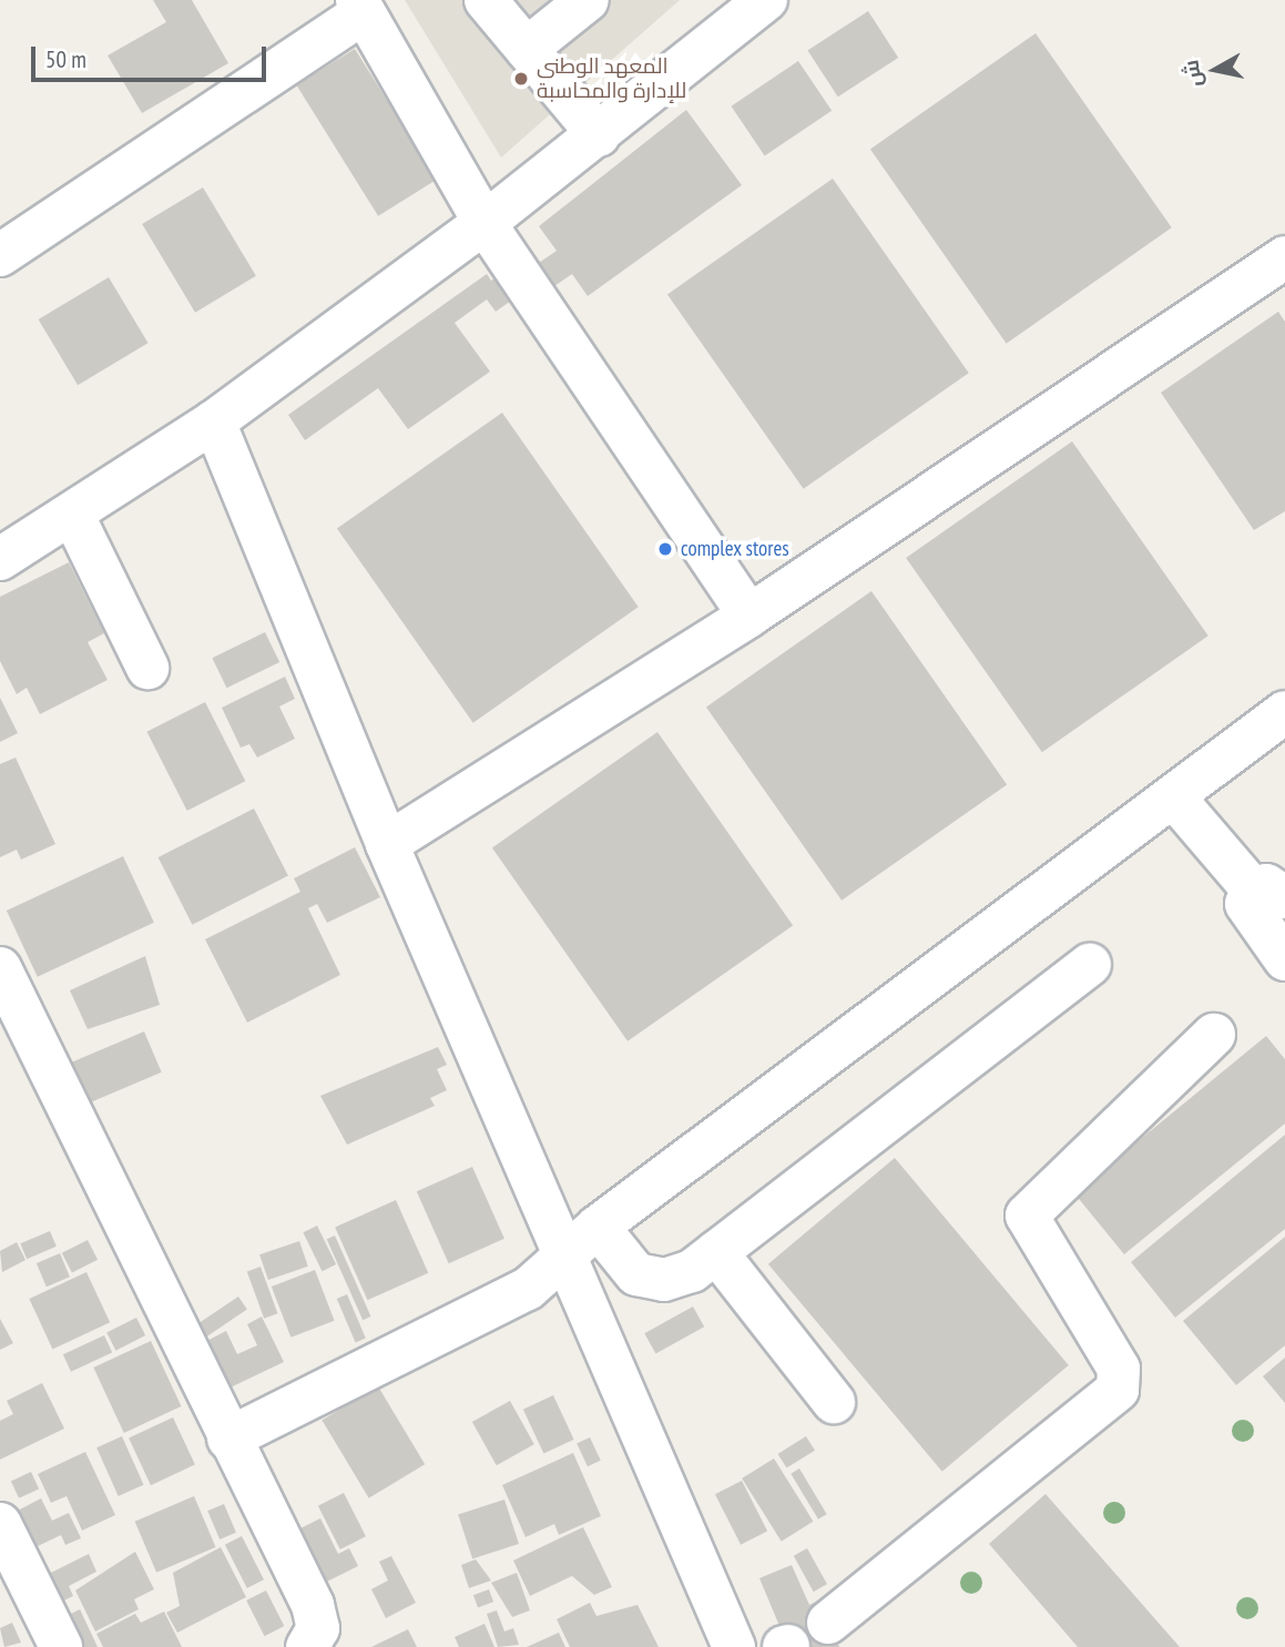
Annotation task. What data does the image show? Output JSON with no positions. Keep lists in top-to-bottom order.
{
  "places": ["المعهد الوطني للإدارة والمحاسبة", "complex stores"],
  "scale_bar": "50 m",
  "north": "left"
}
